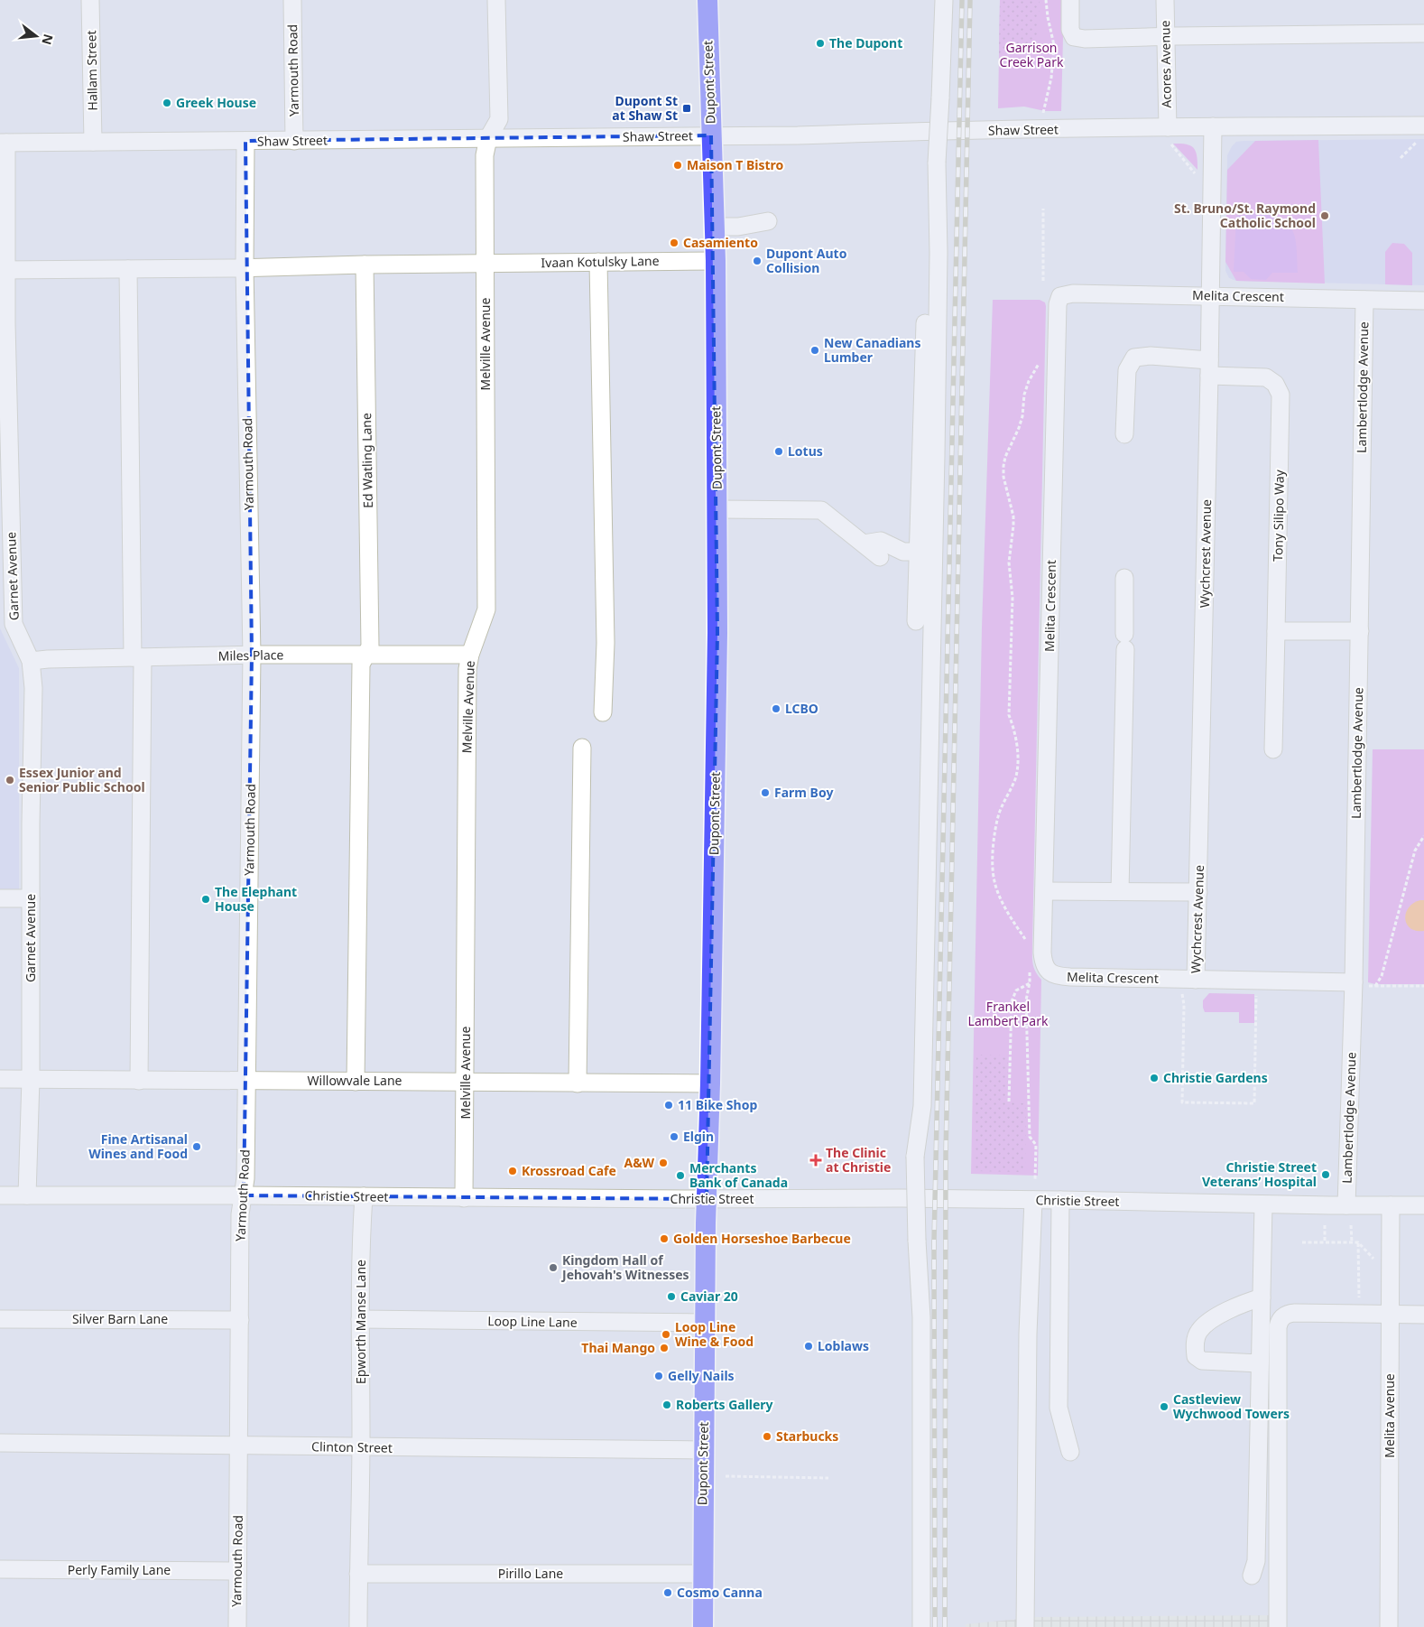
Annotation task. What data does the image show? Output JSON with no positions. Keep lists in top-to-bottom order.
{
  "streets": {
    "main road": ["Dupont Street"],
    "street": [
      "Acores Avenue",
      "Hallam Street",
      "Yarmouth Road",
      "Shaw Street",
      "Ivaan Kotulsky Lane",
      "Melita Crescent",
      "Melville Avenue",
      "Lambertlodge Avenue",
      "Ed Watling Lane",
      "Tony Silipo Way",
      "Wychcrest Avenue",
      "Garnet Avenue",
      "Miles Place",
      "Willowvale Lane",
      "Christie Street",
      "Silver Barn Lane",
      "Epworth Manse Lane",
      "Loop Line Lane",
      "Melita Avenue",
      "Clinton Street",
      "Perly Family Lane",
      "Pirillo Lane"
    ]
  },
  "crossings": [
    ["Acores Avenue", "Shaw Street"],
    ["Hallam Street", "Shaw Street"],
    ["Yarmouth Road", "Shaw Street"],
    ["Yarmouth Road", "Ivaan Kotulsky Lane"],
    ["Yarmouth Road", "Miles Place"],
    ["Yarmouth Road", "Willowvale Lane"],
    ["Yarmouth Road", "Christie Street"],
    ["Yarmouth Road", "Silver Barn Lane"],
    ["Yarmouth Road", "Clinton Street"],
    ["Yarmouth Road", "Perly Family Lane"],
    ["Dupont Street", "Shaw Street"],
    ["Dupont Street", "Ivaan Kotulsky Lane"],
    ["Dupont Street", "Willowvale Lane"],
    ["Dupont Street", "Christie Street"],
    ["Dupont Street", "Loop Line Lane"],
    ["Dupont Street", "Clinton Street"],
    ["Dupont Street", "Pirillo Lane"],
    ["Shaw Street", "Melville Avenue"],
    ["Shaw Street", "Wychcrest Avenue"],
    ["Shaw Street", "Garnet Avenue"],
    ["Ivaan Kotulsky Lane", "Melville Avenue"],
    ["Ivaan Kotulsky Lane", "Ed Watling Lane"],
    ["Ivaan Kotulsky Lane", "Garnet Avenue"],
    ["Melita Crescent", "Lambertlodge Avenue"],
    ["Melita Crescent", "Wychcrest Avenue"],
    ["Melville Avenue", "Miles Place"],
    ["Melville Avenue", "Willowvale Lane"],
    ["Melville Avenue", "Christie Street"],
    ["Lambertlodge Avenue", "Christie Street"],
    ["Ed Watling Lane", "Miles Place"],
    ["Ed Watling Lane", "Willowvale Lane"],
    ["Tony Silipo Way", "Wychcrest Avenue"],
    ["Garnet Avenue", "Miles Place"],
    ["Garnet Avenue", "Willowvale Lane"],
    ["Garnet Avenue", "Christie Street"],
    ["Christie Street", "Epworth Manse Lane"],
    ["Christie Street", "Melita Avenue"],
    ["Epworth Manse Lane", "Loop Line Lane"],
    ["Epworth Manse Lane", "Clinton Street"],
    ["Epworth Manse Lane", "Pirillo Lane"]
  ],
  "parks": ["Garrison Creek Park", "Frankel Lambert Park"],
  "places": {
    "other": [
      "The Dupont",
      "Greek House",
      "Maison T Bistro",
      "St. Bruno/St. Raymond Catholic School",
      "Casamiento",
      "Dupont Auto Collision",
      "New Canadians Lumber",
      "Lotus",
      "LCBO",
      "Essex Junior and Senior Public School",
      "Farm Boy",
      "The Elephant House",
      "Christie Gardens",
      "11 Bike Shop",
      "Elgin",
      "Fine Artisanal Wines and Food",
      "A&W",
      "Krossroad Cafe",
      "Christie Street Veterans’ Hospital",
      "Merchants Bank of Canada",
      "Golden Horseshoe Barbecue",
      "Kingdom Hall of Jehovah's Witnesses",
      "Caviar 20",
      "Loop Line Wine & Food",
      "Loblaws",
      "Thai Mango",
      "Gelly Nails",
      "Roberts Gallery",
      "Castleview Wychwood Towers",
      "Starbucks",
      "Cosmo Canna"
    ],
    "transit": ["Dupont St at Shaw St"],
    "health": ["The Clinic at Christie"]
  },
  "north": "right"
}
